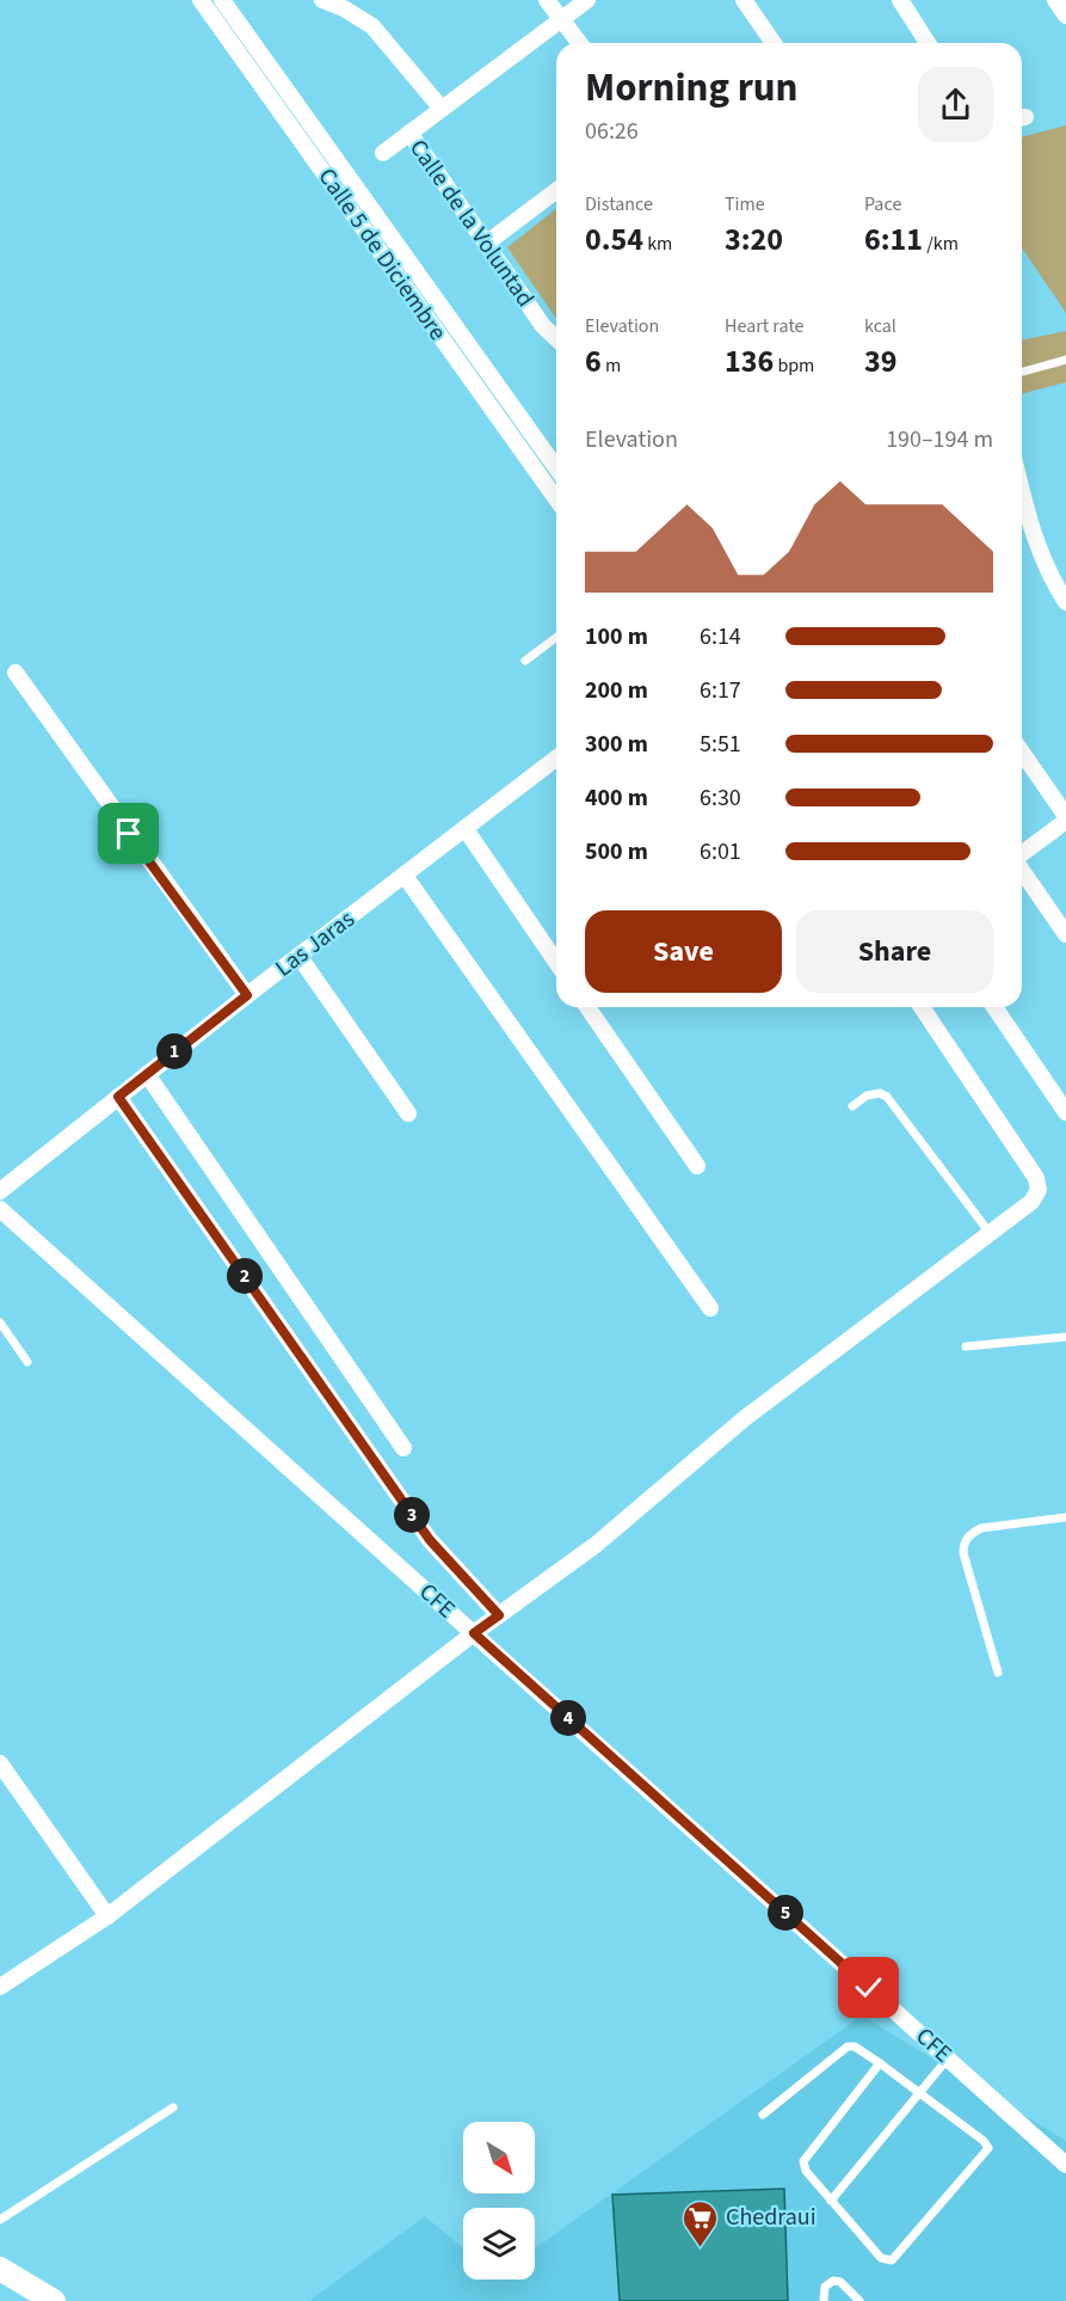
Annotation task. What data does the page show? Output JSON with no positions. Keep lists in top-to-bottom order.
{
  "streets": {
    "street": [
      "Calle de la Voluntad",
      "Calle 5 de Diciembre",
      "Las Jaras",
      "CFE"
    ]
  },
  "places": {
    "supermarket": ["Chedraui"]
  },
  "north": "bottom right",
  "page": {
    "heading": ["Morning run", "06:26"],
    "stats": [
      ["Distance", "0.54 km"],
      ["Time", "3:20"],
      ["Pace", "6:11 /km"],
      ["Elevation", "6 m"],
      ["Heart rate", "136 bpm"],
      ["kcal", "39"]
    ],
    "chart": ["Elevation", "190–194 m"],
    "list": [
      {
        "name": "100 m",
        "note": "6:14"
      },
      {
        "name": "200 m",
        "note": "6:17"
      },
      {
        "name": "300 m",
        "note": "5:51"
      },
      {
        "name": "400 m",
        "note": "6:30"
      },
      {
        "name": "500 m",
        "note": "6:01"
      }
    ],
    "buttons": ["Save", "Share"],
    "pins": [
      "1",
      "2",
      "3",
      "4",
      "5"
    ]
  }
}
